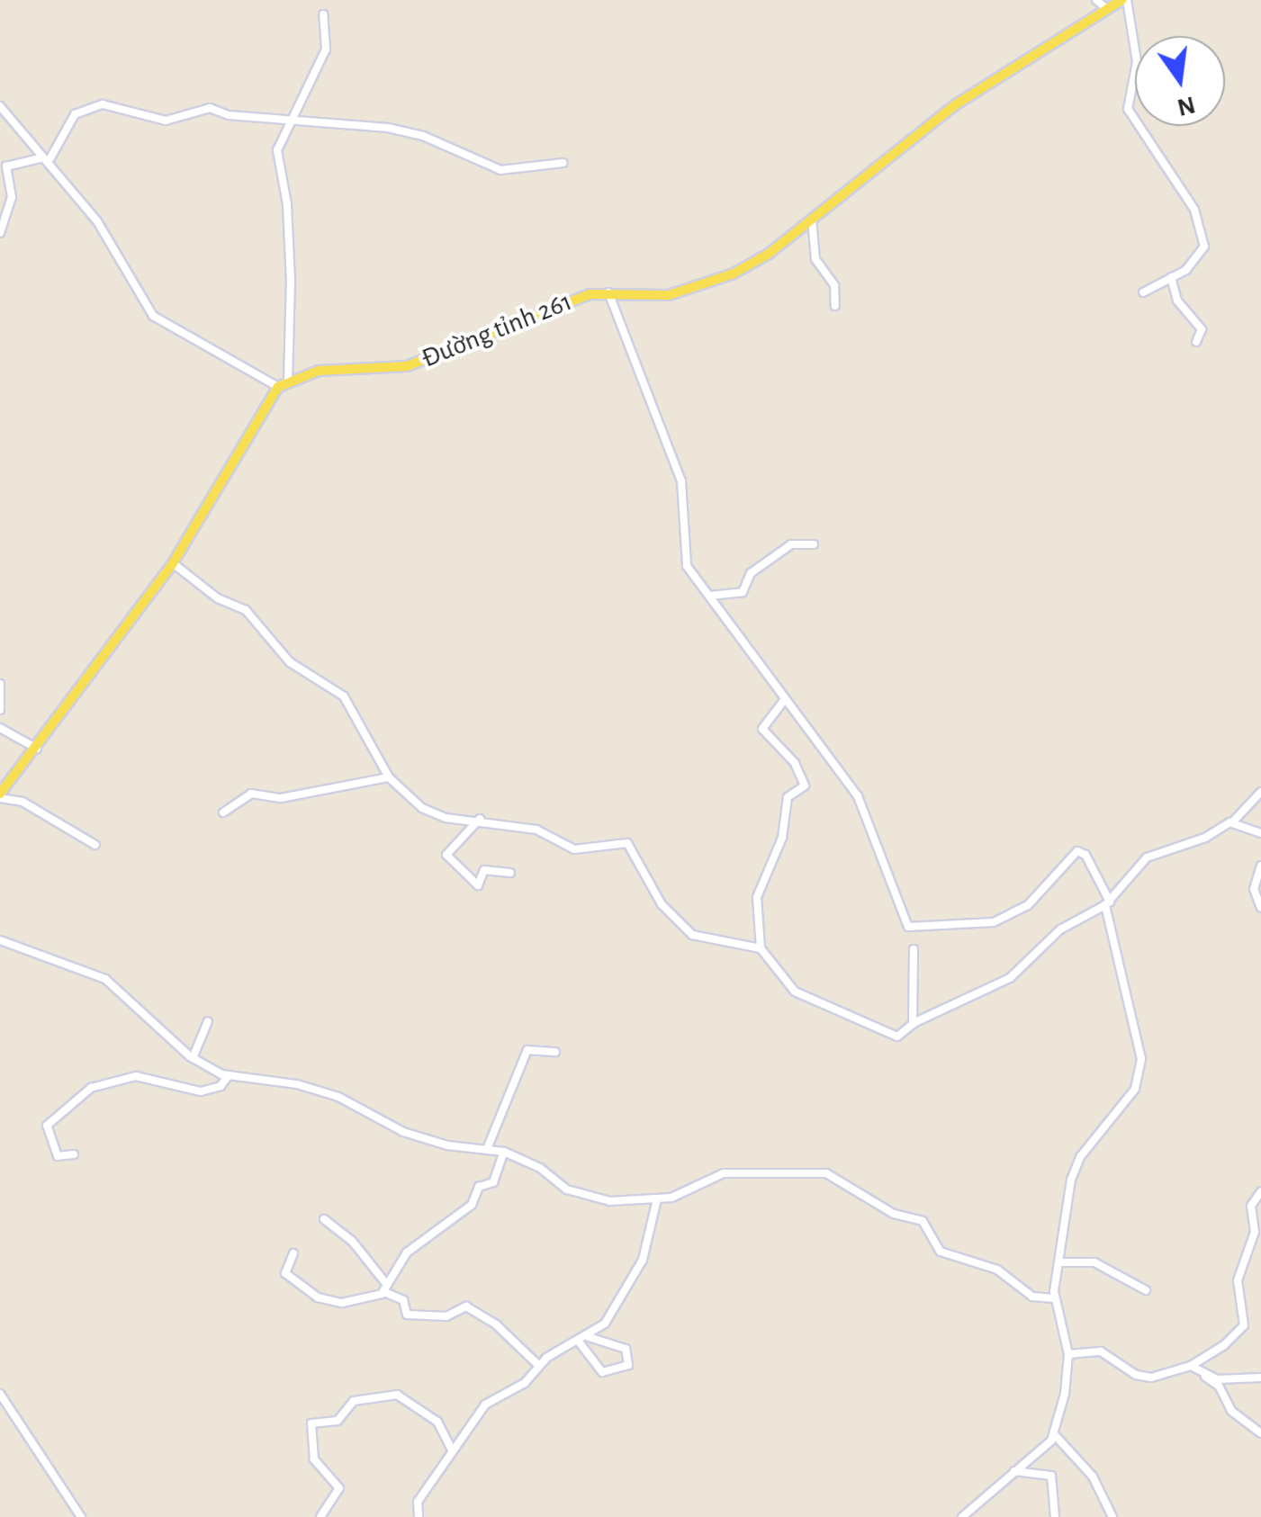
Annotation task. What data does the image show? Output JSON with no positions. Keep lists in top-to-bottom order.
{
  "streets": {
    "main road": ["Đường tỉnh 261"]
  },
  "north": "bottom"
}
